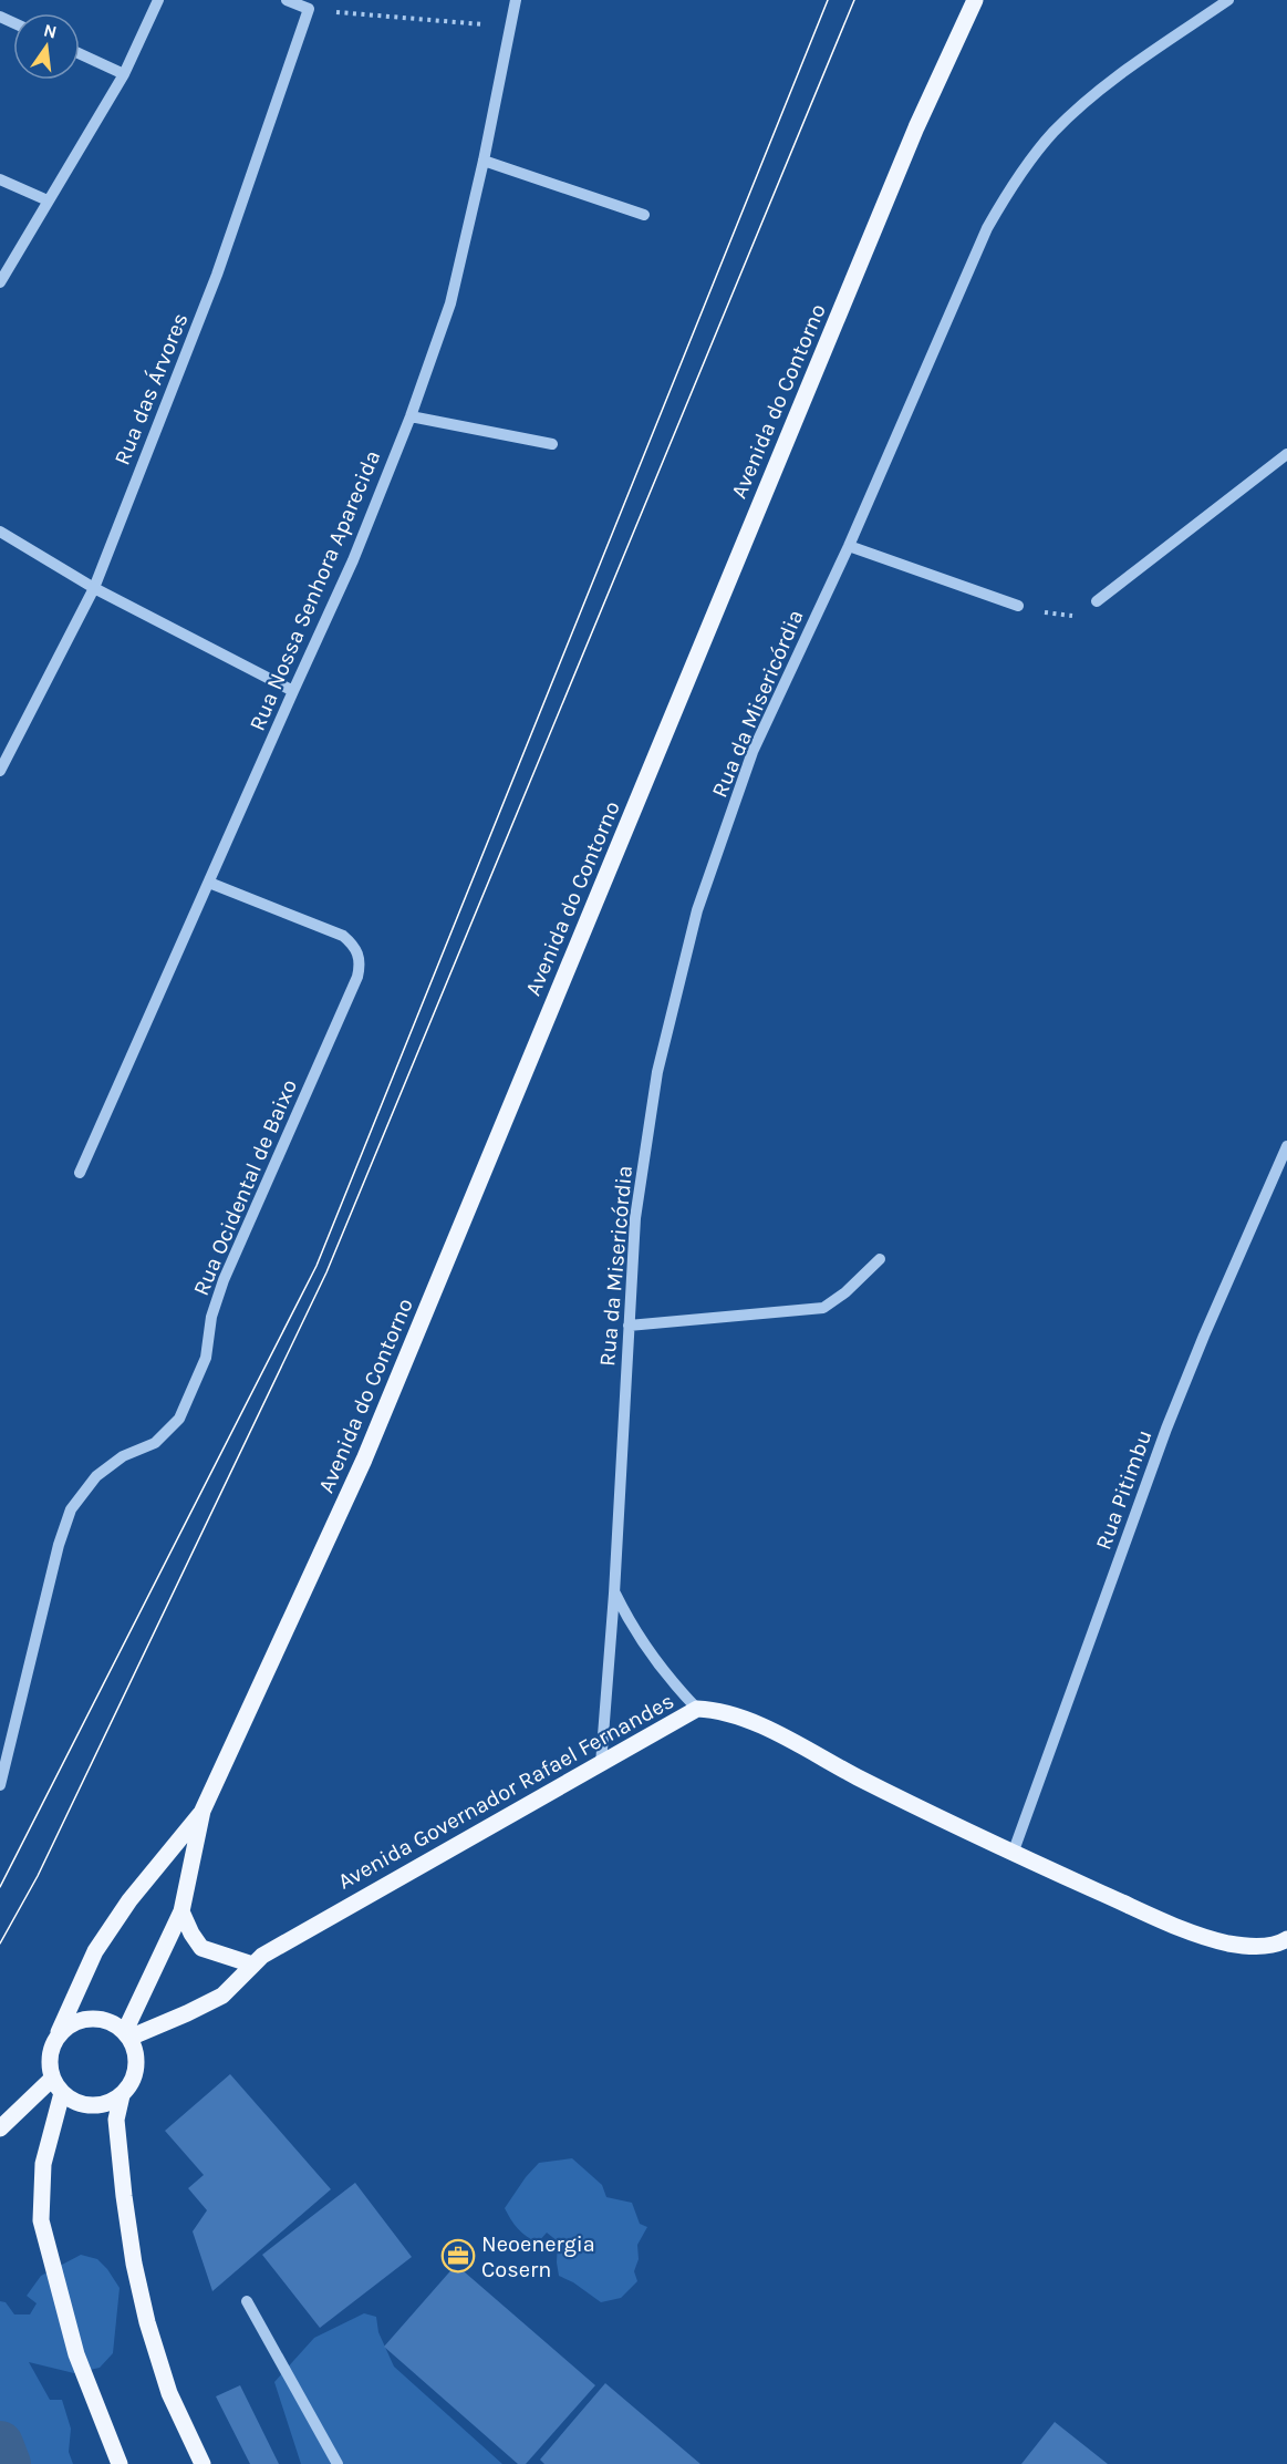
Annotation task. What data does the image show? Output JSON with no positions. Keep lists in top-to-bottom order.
{
  "streets": {
    "main road": ["Avenida do Contorno", "Avenida Governador Rafael Fernandes"],
    "street": [
      "Rua das Árvores",
      "Rua Nossa Senhora Aparecida",
      "Rua da Misericórdia",
      "Rua Ocidental de Baixo",
      "Rua Pitimbu"
    ]
  },
  "crossings": [
    ["Avenida do Contorno", "Avenida Governador Rafael Fernandes"],
    ["Rua Nossa Senhora Aparecida", "Rua Ocidental de Baixo"],
    ["Rua da Misericórdia", "Avenida Governador Rafael Fernandes"],
    ["Rua Pitimbu", "Avenida Governador Rafael Fernandes"]
  ],
  "places": {
    "office": ["Neoenergia Cosern"]
  },
  "north": "top"
}
